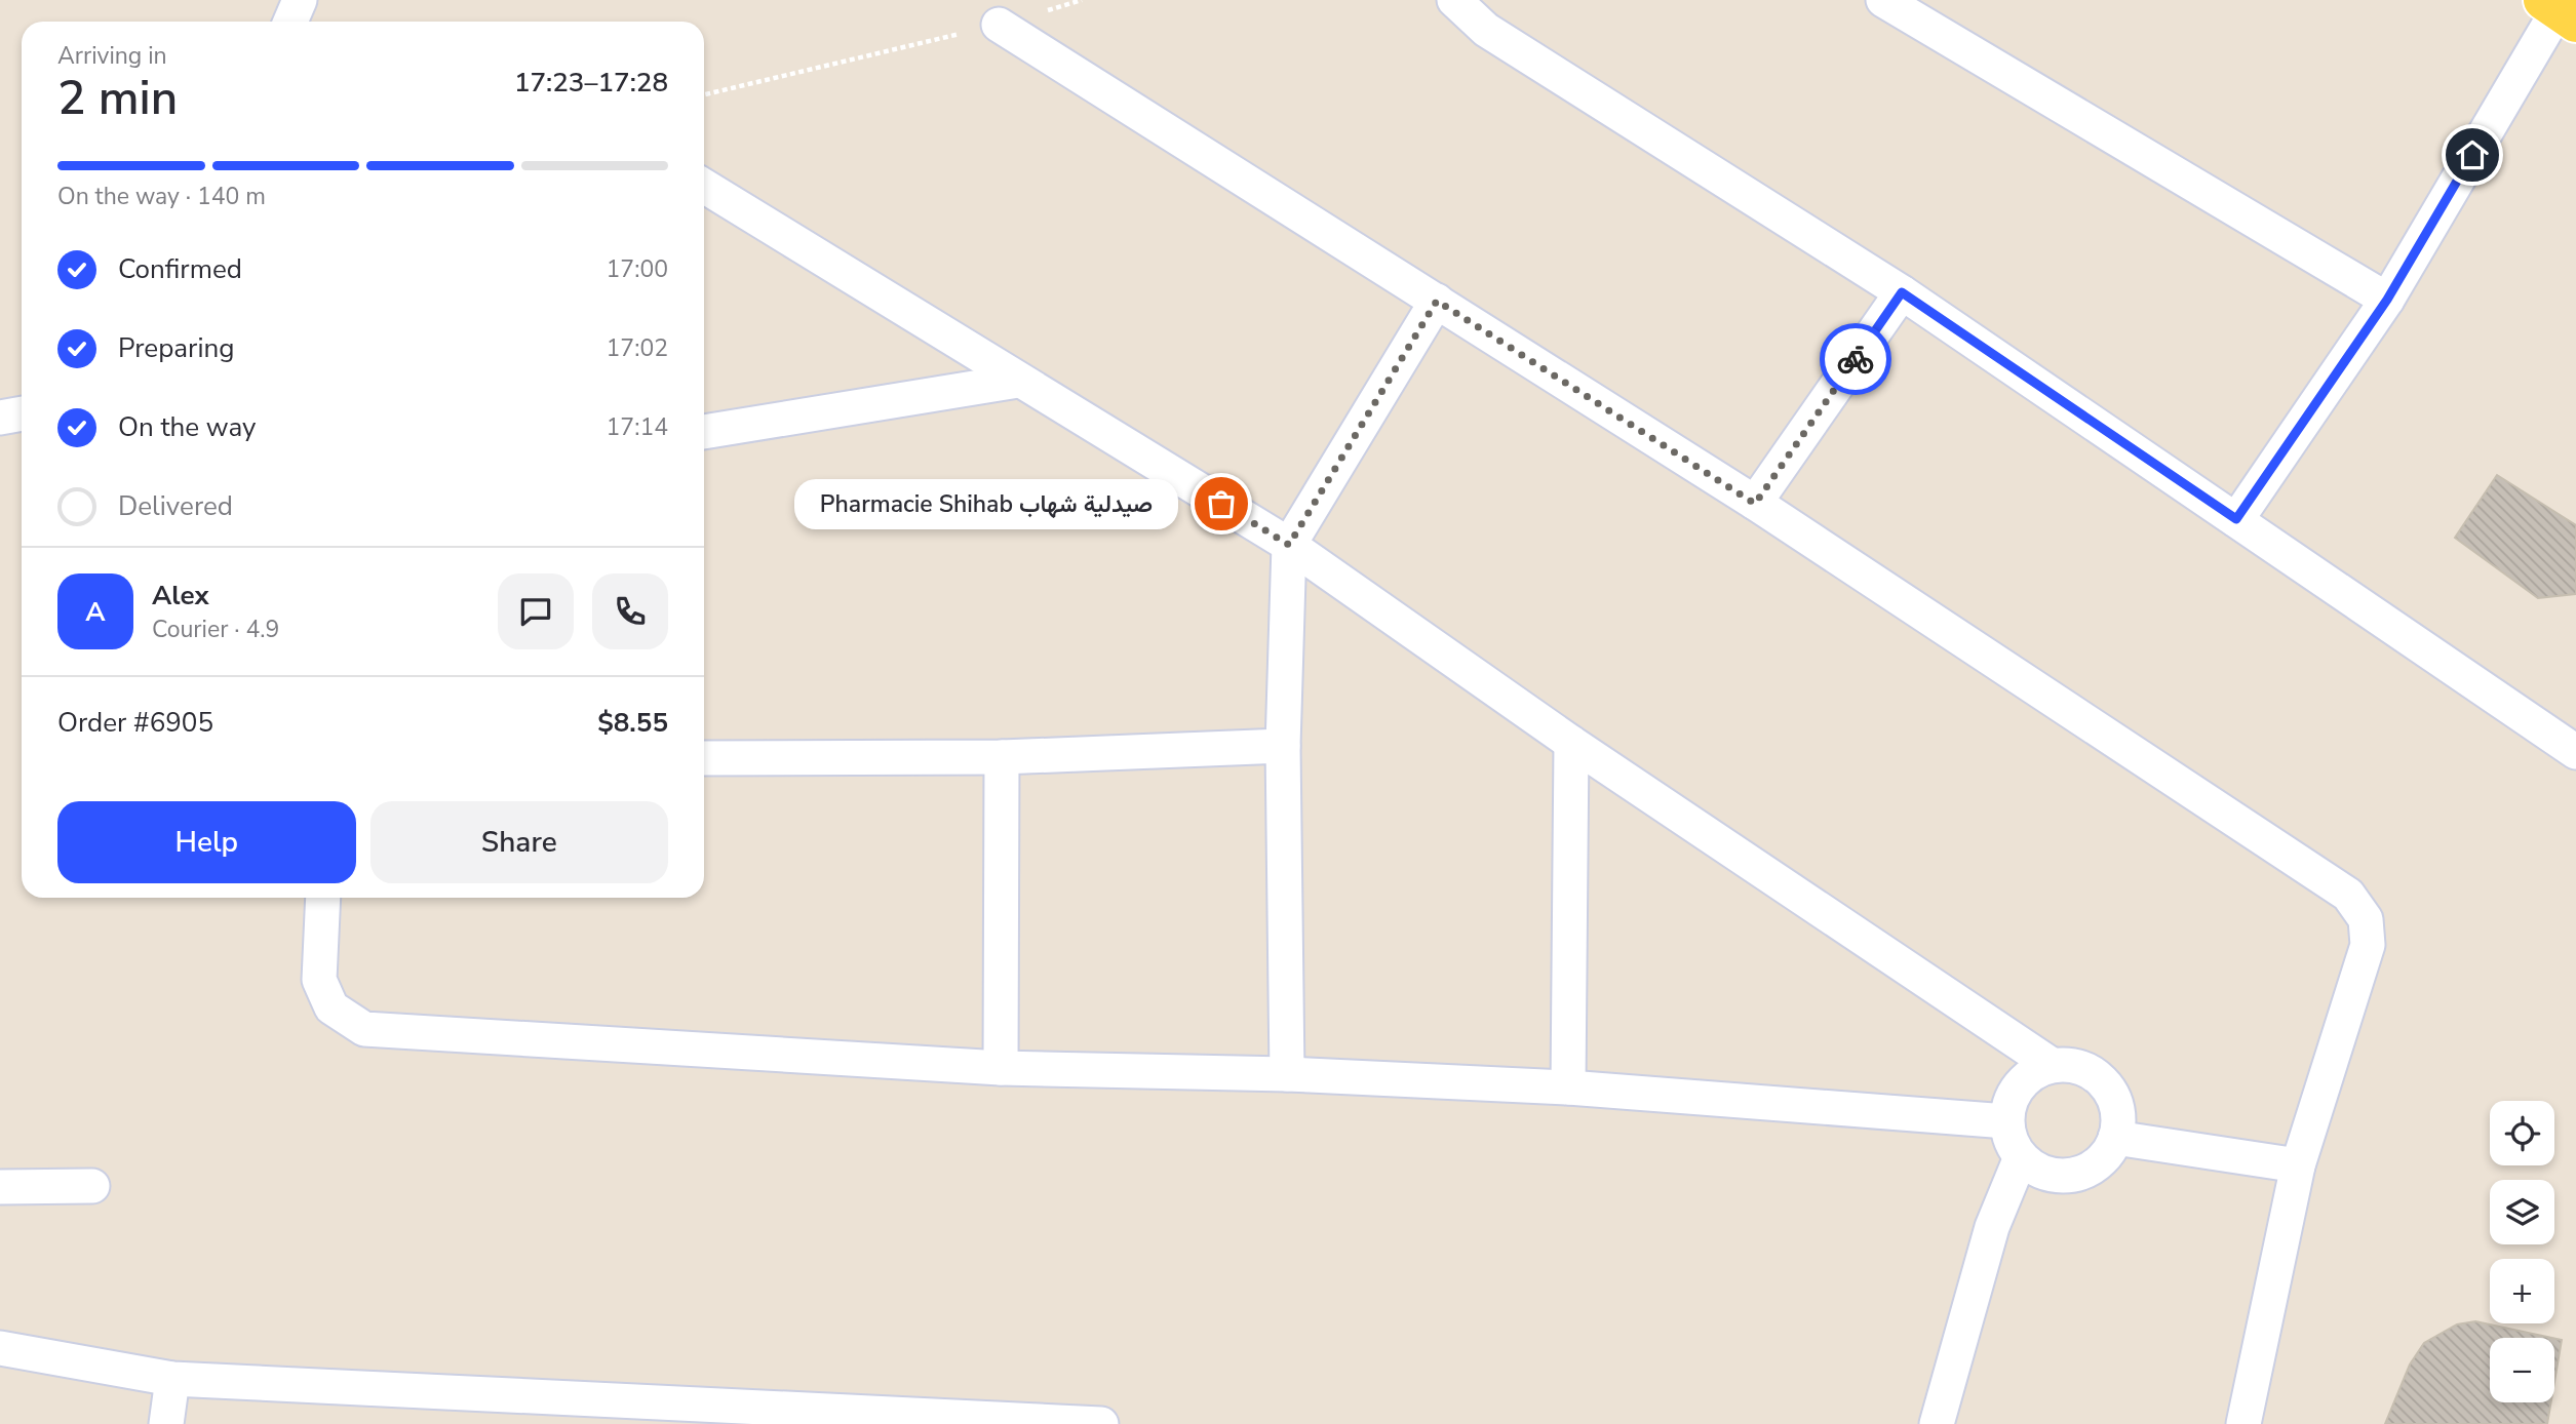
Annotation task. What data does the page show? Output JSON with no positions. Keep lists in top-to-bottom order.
{
  "places": ["Pharmacie Shihab صيدلية شهاب"],
  "page": {
    "heading": ["2 min", "Arriving in", "17:23–17:28"],
    "panel": [
      "Alex",
      "Courier · 4.9",
      "Order #6905",
      "$8.55"
    ],
    "bar": "On the way · 140 m",
    "list": [
      ["Confirmed", "17:00"],
      ["Preparing", "17:02"],
      ["On the way", "17:14"],
      "Delivered"
    ],
    "bubble": "Pharmacie Shihab صيدلية شهاب",
    "round": "A",
    "buttons": ["Help", "Share"],
    "map_buttons": ["+", "−"]
  }
}
